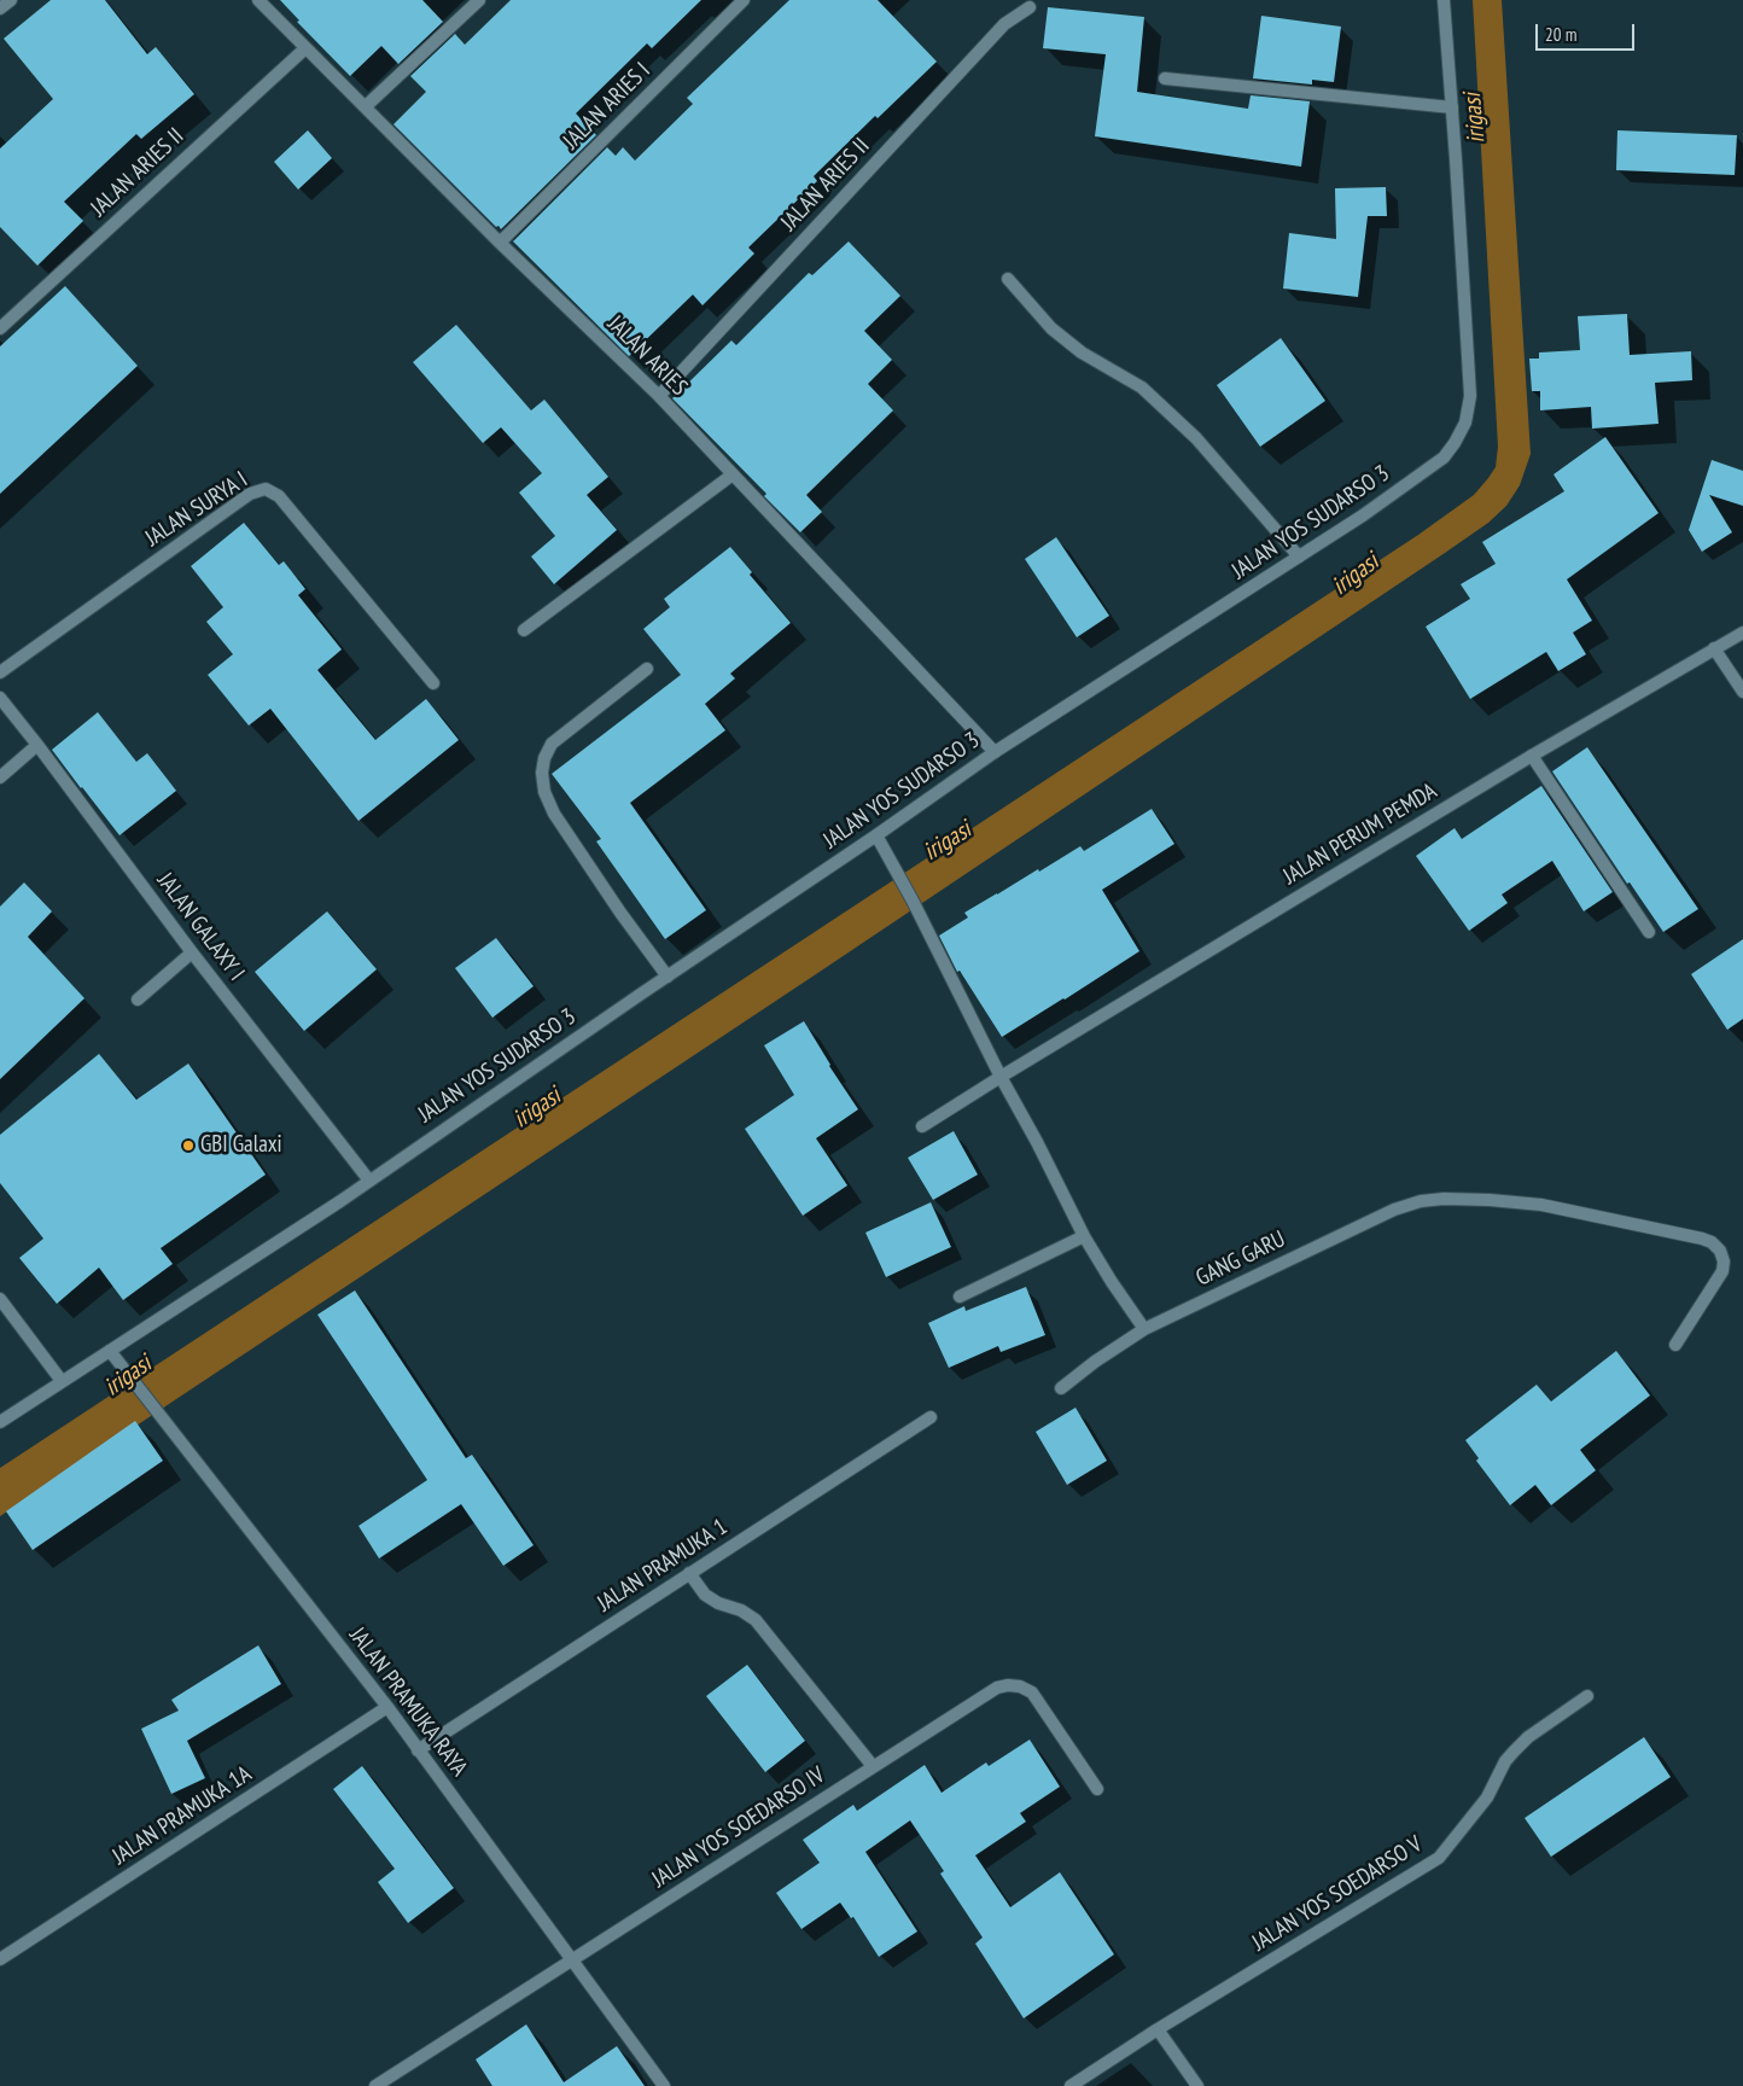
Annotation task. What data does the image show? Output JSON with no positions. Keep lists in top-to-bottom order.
{
  "streets": {
    "street": [
      "JALAN ARIES I",
      "JALAN ARIES II",
      "JALAN ARIES",
      "JALAN SURYA I",
      "JALAN YOS SUDARSO 3",
      "JALAN PERUM PEMDA",
      "JALAN GALAXY I",
      "GANG GARU",
      "JALAN PRAMUKA 1",
      "JALAN PRAMUKA RAYA",
      "JALAN PRAMUKA 1A",
      "JALAN YOS SOEDARSO IV",
      "JALAN YOS SOEDARSO V"
    ]
  },
  "crossings": [
    ["JALAN ARIES I", "JALAN ARIES"],
    ["JALAN ARIES II", "JALAN ARIES"],
    ["JALAN ARIES", "JALAN YOS SUDARSO 3"],
    ["JALAN YOS SUDARSO 3", "JALAN GALAXY I"],
    ["JALAN YOS SUDARSO 3", "JALAN PRAMUKA RAYA"],
    ["JALAN PRAMUKA 1", "JALAN PRAMUKA RAYA"],
    ["JALAN PRAMUKA RAYA", "JALAN PRAMUKA 1A"],
    ["JALAN PRAMUKA RAYA", "JALAN YOS SOEDARSO IV"]
  ],
  "water": ["irigasi"],
  "places": ["GBI Galaxi"],
  "scale_bar": "20 m"
}
